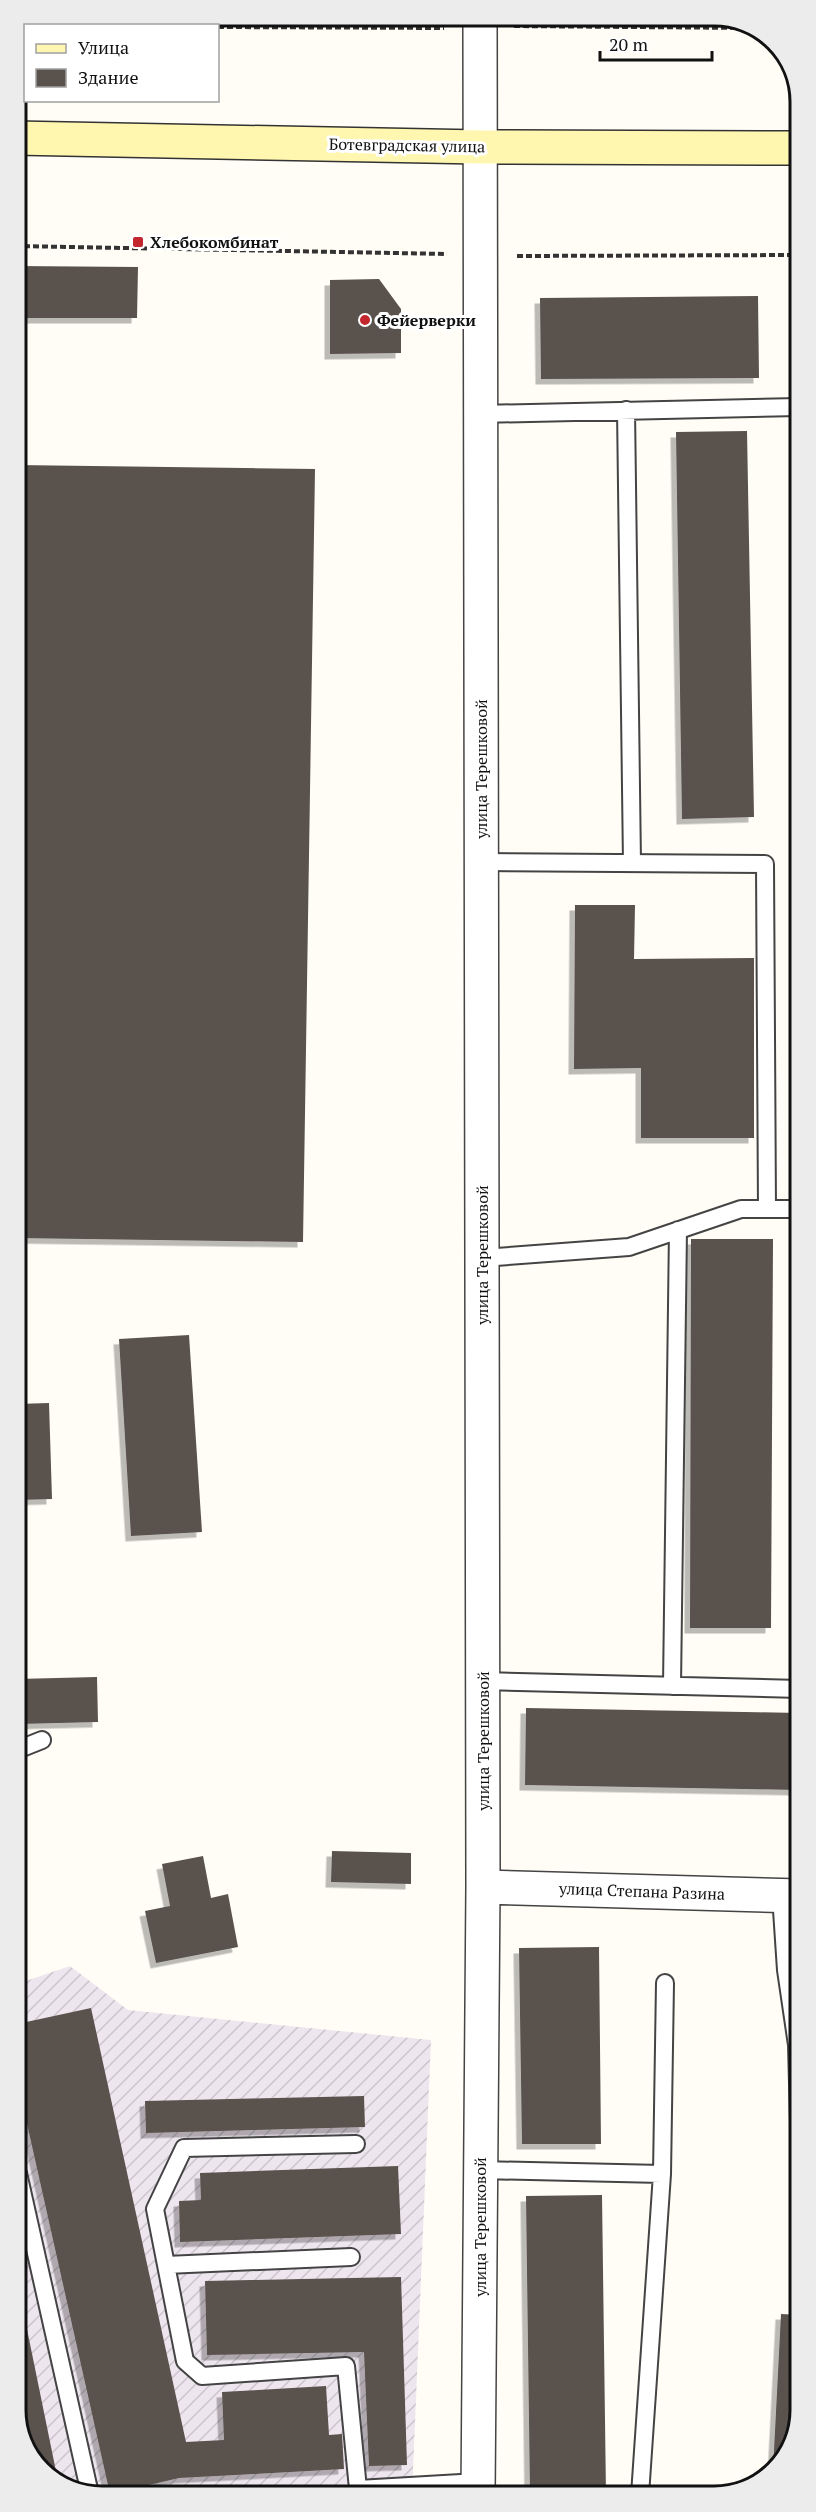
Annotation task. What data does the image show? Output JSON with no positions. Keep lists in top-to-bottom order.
{
  "streets": {
    "main road": ["Ботевградская улица"],
    "street": ["улица Терешковой", "улица Степана Разина"]
  },
  "crossings": [
    ["Ботевградская улица", "улица Терешковой"],
    ["улица Терешковой", "улица Степана Разина"]
  ],
  "places": {
    "transit": ["Хлебокомбинат"],
    "other": ["Фейерверки"]
  },
  "legend": ["Улица", "Здание"],
  "scale_bar": "20 m"
}
